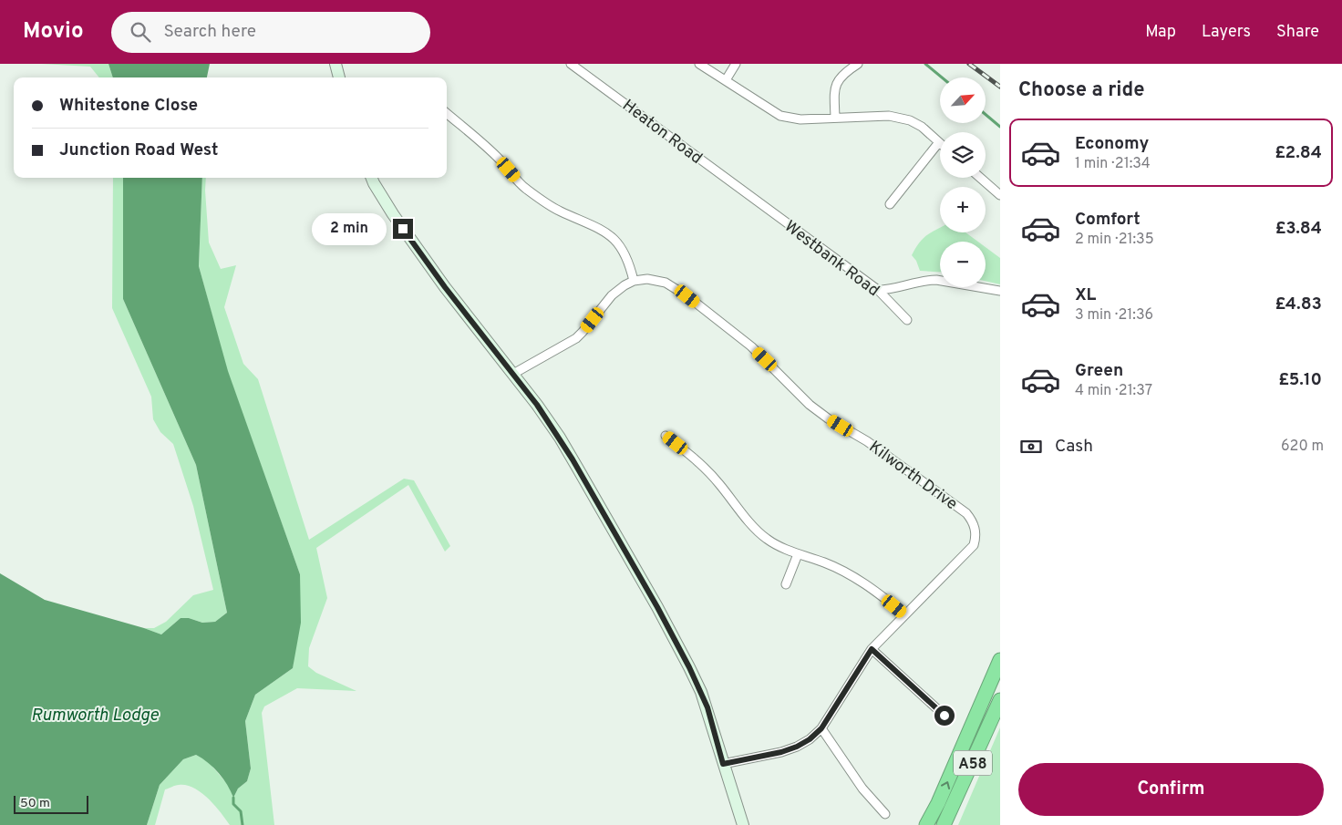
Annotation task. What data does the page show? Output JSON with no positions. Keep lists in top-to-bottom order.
{
  "streets": {
    "highway": ["A58"],
    "street": ["Heaton Road", "Westbank Road", "Kilworth Drive"]
  },
  "crossings": [
    ["Heaton Road", "Westbank Road"]
  ],
  "water": ["Rumworth Lodge"],
  "scale_bar": "50 m",
  "north": "top right",
  "page": {
    "header": "Movio",
    "search": "Search here",
    "nav": ["Map", "Layers", "Share"],
    "heading": "Choose a ride",
    "map_buttons": ["+", "−"],
    "banner": ["Whitestone Close", "Junction Road West"],
    "list": [
      {
        "name": "Economy",
        "note": "1 min · 21:34",
        "value": "£2.84"
      },
      {
        "name": "Comfort",
        "note": "2 min · 21:35",
        "value": "£3.84"
      },
      {
        "name": "XL",
        "note": "3 min · 21:36",
        "value": "£4.83"
      },
      {
        "name": "Green",
        "note": "4 min · 21:37",
        "value": "£5.10"
      }
    ],
    "bubble": "2 min",
    "pay": ["Cash", "620 m"],
    "buttons": "Confirm",
    "scale": "50 m"
  }
}
